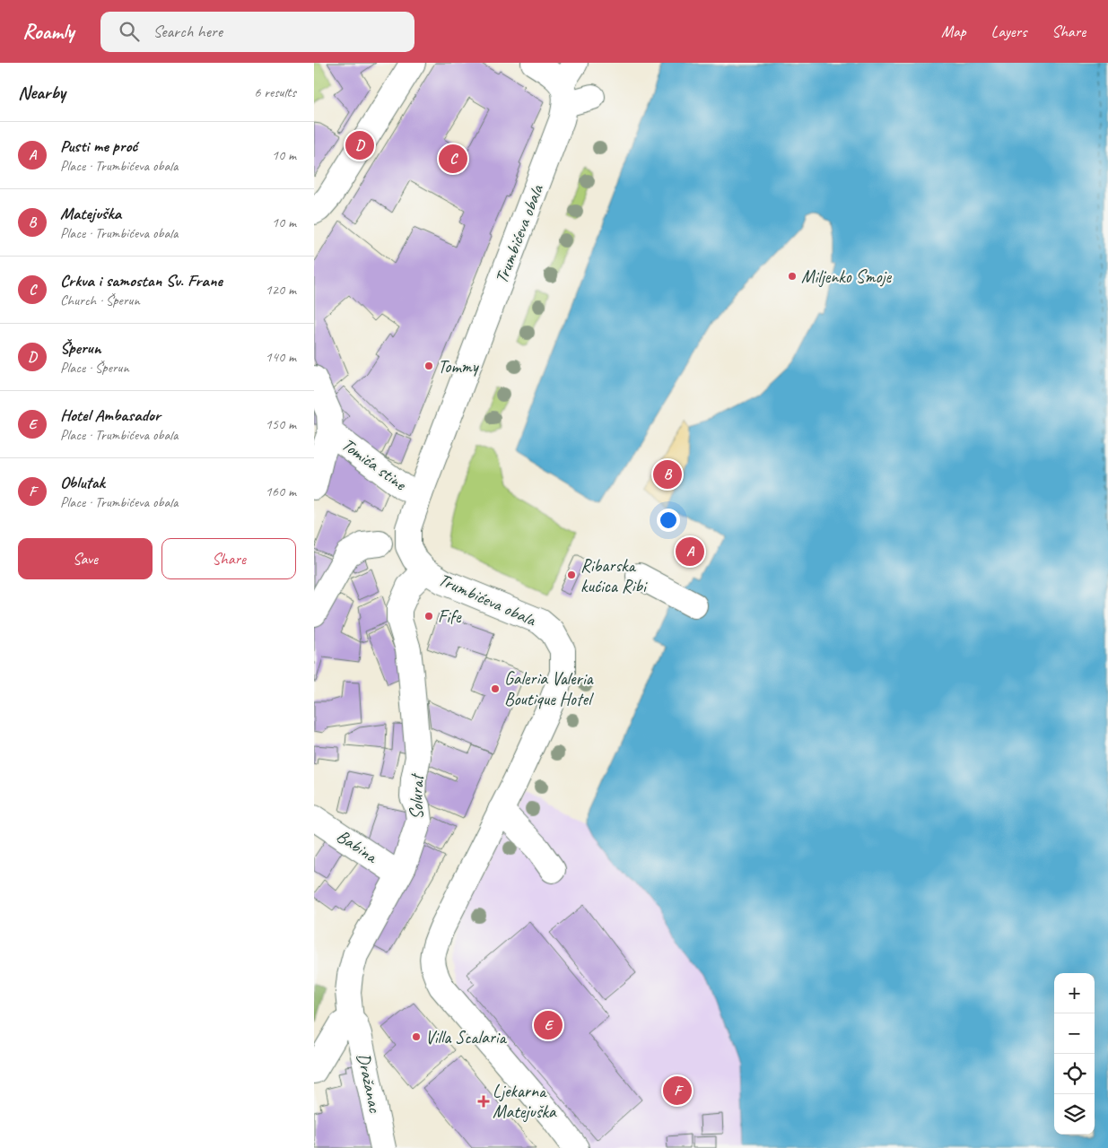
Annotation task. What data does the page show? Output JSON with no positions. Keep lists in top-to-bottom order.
{
  "streets": {
    "street": [
      "Trumbićeva obala",
      "Tomića stine",
      "Solurat",
      "Babina",
      "Dražanac"
    ]
  },
  "crossings": [
    ["Trumbićeva obala", "Tomića stine"],
    ["Trumbićeva obala", "Solurat"],
    ["Solurat", "Babina"],
    ["Solurat", "Dražanac"]
  ],
  "places": {
    "other": [
      "Miljenko Smoje",
      "Tommy",
      "Ribarska kućica Ribi",
      "Fife",
      "Galeria Valeria Boutique Hotel",
      "Villa Scalaria"
    ],
    "health": ["Ljekarna Matejuška"]
  },
  "page": {
    "header": "Roamly",
    "search": "Search here",
    "nav": ["Map", "Layers", "Share"],
    "heading": ["Nearby", "6 results"],
    "list": [
      {
        "mark": "A",
        "name": "Pusti me proć",
        "note": "Place · Trumbićeva obala",
        "value": "10 m"
      },
      {
        "mark": "B",
        "name": "Matejuška",
        "note": "Place · Trumbićeva obala",
        "value": "10 m"
      },
      {
        "mark": "C",
        "name": "Crkva i samostan Sv. Frane",
        "note": "Church · Šperun",
        "value": "120 m"
      },
      {
        "mark": "D",
        "name": "Šperun",
        "note": "Place · Šperun",
        "value": "140 m"
      },
      {
        "mark": "E",
        "name": "Hotel Ambasador",
        "note": "Place · Trumbićeva obala",
        "value": "150 m"
      },
      {
        "mark": "F",
        "name": "Oblutak",
        "note": "Place · Trumbićeva obala",
        "value": "160 m"
      }
    ],
    "pins": [
      "D",
      "C",
      "B",
      "A",
      "E",
      "F"
    ],
    "buttons": ["Save", "Share"],
    "map_buttons": ["+", "−"]
  }
}
